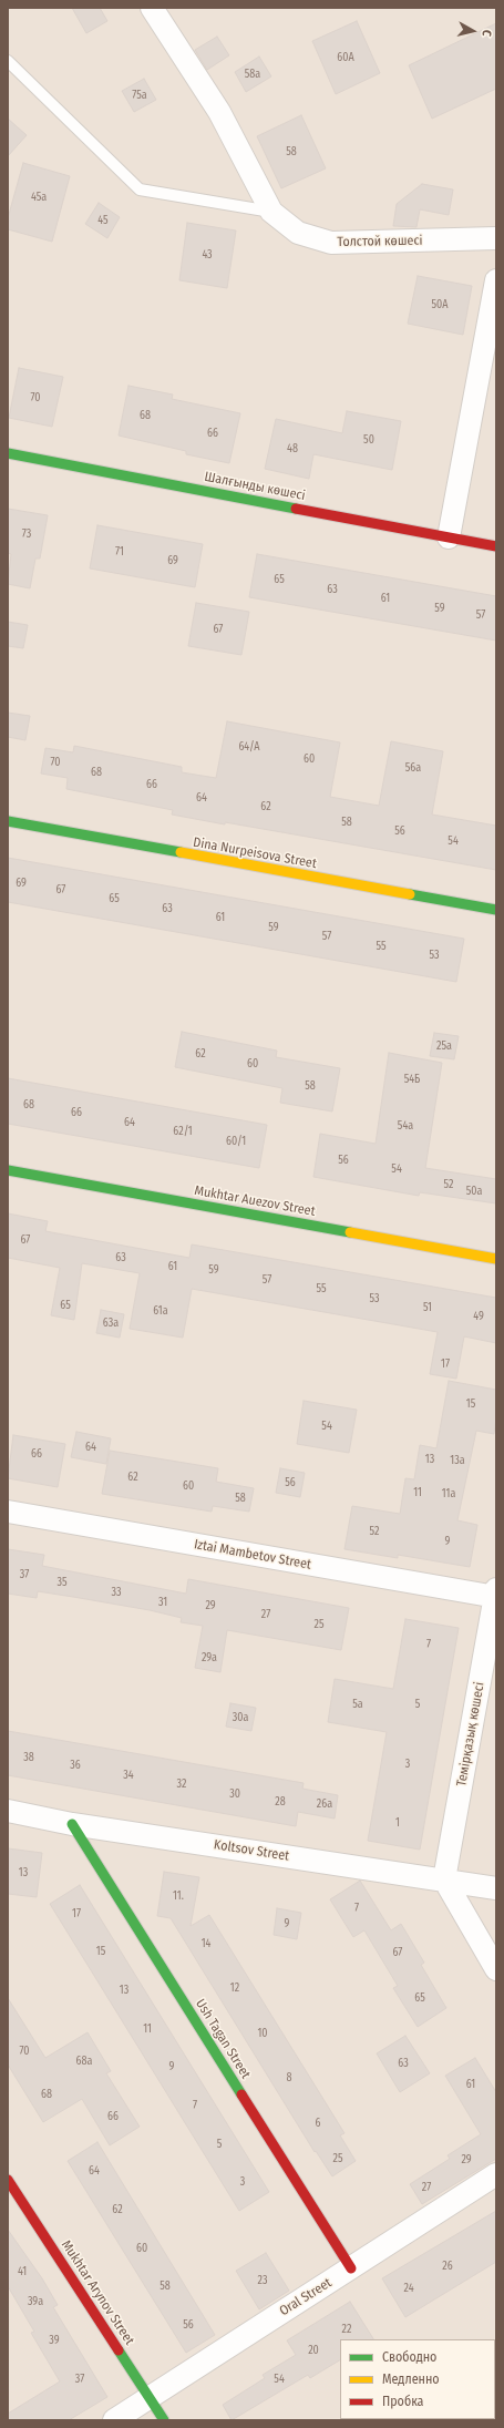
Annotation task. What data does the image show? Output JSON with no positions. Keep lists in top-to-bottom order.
{
  "streets": {
    "street": [
      "Толстой көшесі",
      "Шалғынды көшесі",
      "Dina Nurpeisova Street",
      "Mukhtar Auezov Street",
      "Iztai Mambetov Street",
      "Темірқазық көшесі",
      "Koltsov Street",
      "Ush Tagan Street",
      "Mukhtar Arynov Street",
      "Oral Street"
    ]
  },
  "crossings": [
    ["Iztai Mambetov Street", "Темірқазық көшесі"],
    ["Темірқазық көшесі", "Koltsov Street"],
    ["Koltsov Street", "Ush Tagan Street"],
    ["Ush Tagan Street", "Oral Street"],
    ["Mukhtar Arynov Street", "Oral Street"]
  ],
  "house_numbers": [
    "60А",
    "58а",
    "75а",
    "58",
    "45а",
    "45",
    "43",
    "50А",
    "70",
    "68",
    "66",
    "50",
    "48",
    "73",
    "71",
    "69",
    "65",
    "63",
    "61",
    "59",
    "57",
    "67",
    "64/А",
    "60",
    "70",
    "56а",
    "68",
    "66",
    "64",
    "62",
    "58",
    "56",
    "54",
    "69",
    "67",
    "65",
    "63",
    "61",
    "59",
    "57",
    "55",
    "53",
    "25а",
    "62",
    "60",
    "54Б",
    "58",
    "68",
    "66",
    "64",
    "54а",
    "62/1",
    "60/1",
    "56",
    "54",
    "52",
    "50а",
    "67",
    "63",
    "61",
    "59",
    "57",
    "55",
    "53",
    "65",
    "51",
    "61а",
    "49",
    "63а",
    "17",
    "15",
    "54",
    "64",
    "66",
    "13",
    "13а",
    "62",
    "56",
    "60",
    "11",
    "11а",
    "58",
    "52",
    "9",
    "37",
    "35",
    "33",
    "31",
    "29",
    "27",
    "25",
    "7",
    "29а",
    "5а",
    "5",
    "30а",
    "38",
    "3",
    "36",
    "34",
    "32",
    "30",
    "28",
    "26а",
    "1",
    "13",
    "11.",
    "7",
    "17",
    "9",
    "14",
    "15",
    "67",
    "12",
    "13",
    "65",
    "11",
    "10",
    "70",
    "68а",
    "63",
    "9",
    "8",
    "61",
    "68",
    "7",
    "66",
    "6",
    "5",
    "25",
    "29",
    "64",
    "3",
    "27",
    "62",
    "60",
    "26",
    "41",
    "23",
    "58",
    "24",
    "39а",
    "56",
    "22",
    "39",
    "20",
    "37",
    "54"
  ],
  "legend": ["Свободно", "Медленно", "Пробка"],
  "north": "right"
}
